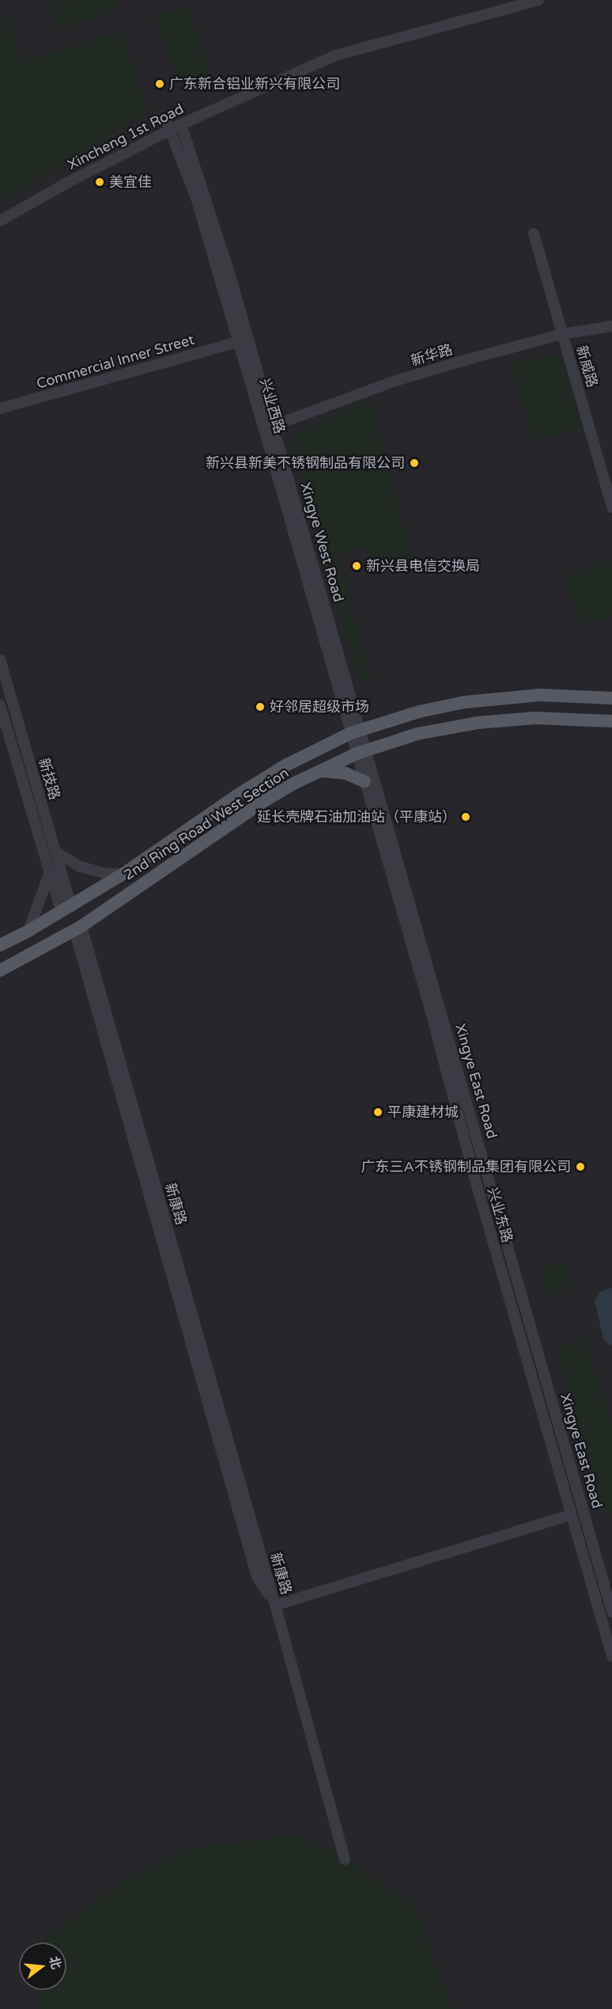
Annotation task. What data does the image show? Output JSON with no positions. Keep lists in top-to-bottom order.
{
  "streets": {
    "main road": ["2nd Ring Road West Section"],
    "street": [
      "Xincheng 1st Road",
      "新华路",
      "Commercial Inner Street",
      "新威路",
      "兴业西路",
      "Xingye West Road",
      "新技路",
      "Xingye East Road",
      "新康路",
      "兴业东路"
    ]
  },
  "crossings": [
    ["Xincheng 1st Road", "兴业西路"],
    ["Xincheng 1st Road", "Xingye West Road"],
    ["新华路", "新威路"],
    ["新华路", "兴业西路"],
    ["新华路", "Xingye West Road"],
    ["Commercial Inner Street", "兴业西路"],
    ["兴业西路", "Xingye West Road"],
    ["Xingye West Road", "2nd Ring Road West Section"],
    ["Xingye West Road", "Xingye East Road"],
    ["Xingye West Road", "兴业东路"],
    ["新技路", "2nd Ring Road West Section"],
    ["2nd Ring Road West Section", "Xingye East Road"],
    ["2nd Ring Road West Section", "新康路"],
    ["2nd Ring Road West Section", "兴业东路"],
    ["Xingye East Road", "兴业东路"]
  ],
  "places": [
    "广东新合铝业新兴有限公司",
    "美宜佳",
    "新兴县新美不锈钢制品有限公司",
    "新兴县电信交换局",
    "好邻居超级市场",
    "延长壳牌石油加油站（平康站）",
    "平康建材城",
    "广东三A不锈钢制品集团有限公司"
  ],
  "north": "right"
}
